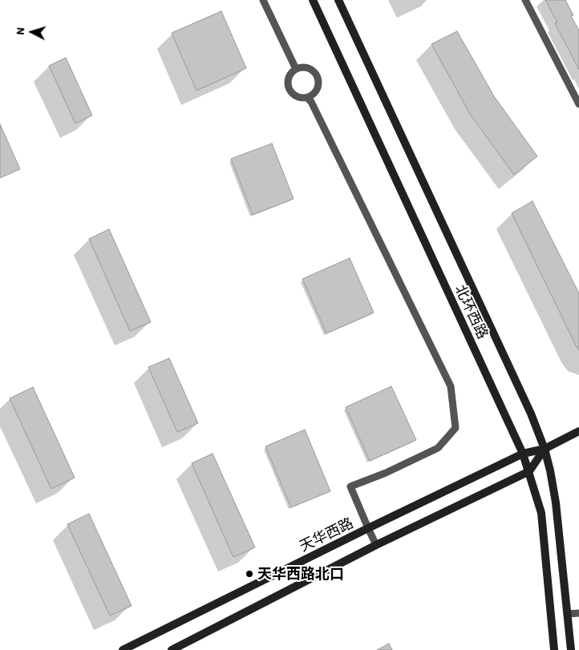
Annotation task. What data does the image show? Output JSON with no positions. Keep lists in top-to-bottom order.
{
  "streets": {
    "street": ["北环西路", "天华西路"]
  },
  "crossings": [
    ["北环西路", "天华西路"]
  ],
  "places": ["天华西路北口"],
  "north": "left"
}
